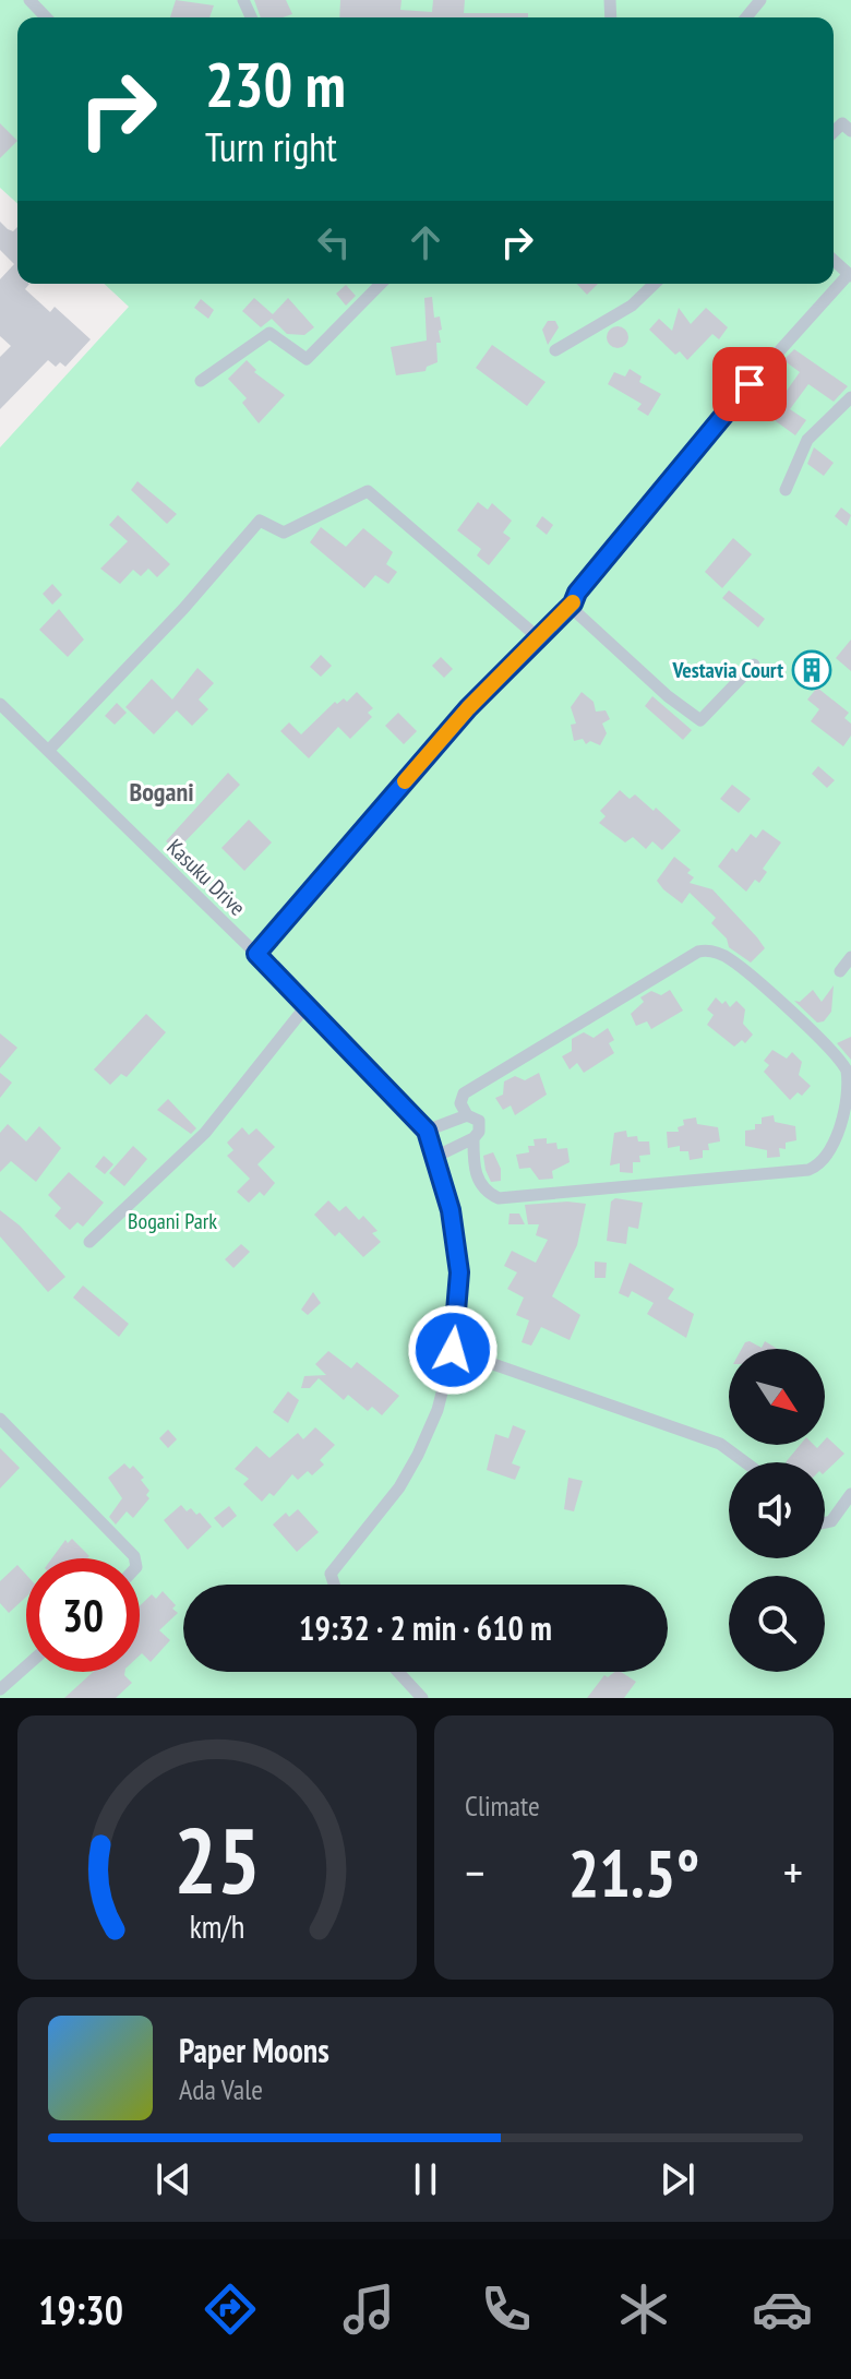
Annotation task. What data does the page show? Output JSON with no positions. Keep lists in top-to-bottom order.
{
  "streets": {
    "street": ["Kasuku Drive"]
  },
  "districts": ["Bogani"],
  "parks": ["Bogani Park"],
  "places": {
    "building": ["Vestavia Court"]
  },
  "north": "bottom right",
  "page": {
    "turn": ["230 m", "Turn right"],
    "limit": "30",
    "trip": "19:32 · 2 min · 610 m",
    "tile": "Climate",
    "heat": ["−", "21.5°", "+"],
    "song": ["Paper Moons", "Ada Vale"],
    "tabs": "19:30",
    "gauge": ["25", "km/h"]
  }
}
